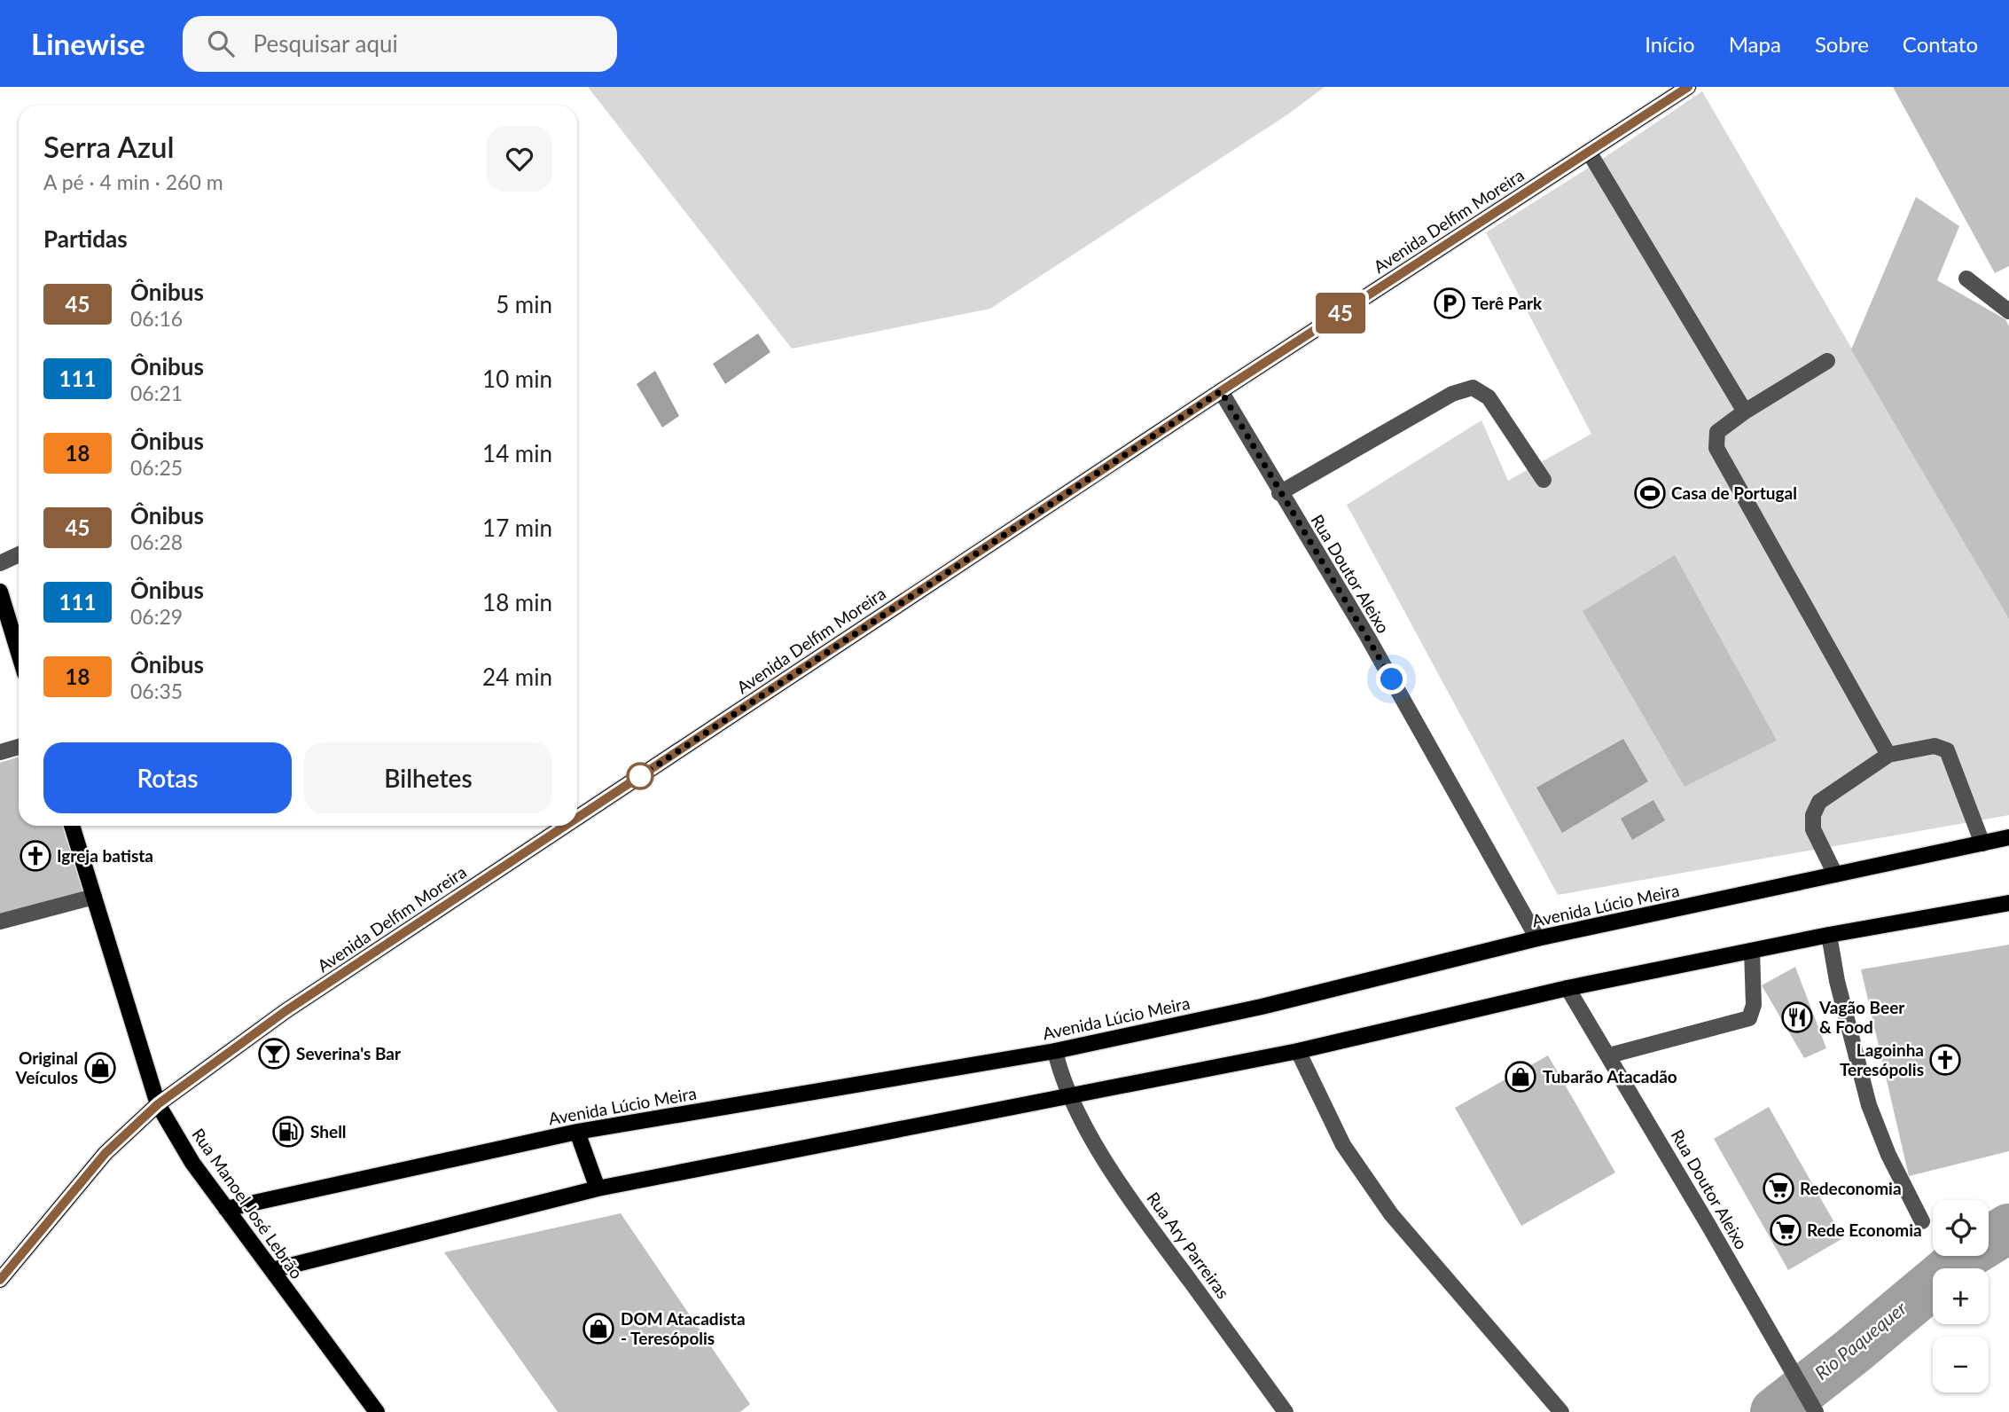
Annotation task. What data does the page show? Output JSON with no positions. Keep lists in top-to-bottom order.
{
  "streets": {
    "main road": ["Avenida Delfim Moreira", "Avenida Lúcio Meira", "Rua Manoel José Lebrão"],
    "street": ["Rua Doutor Aleixo", "Rua Ary Parreiras"]
  },
  "crossings": [
    ["Avenida Delfim Moreira", "Rua Doutor Aleixo"],
    ["Avenida Delfim Moreira", "Rua Manoel José Lebrão"],
    ["Rua Doutor Aleixo", "Avenida Lúcio Meira"],
    ["Avenida Lúcio Meira", "Rua Manoel José Lebrão"],
    ["Avenida Lúcio Meira", "Rua Ary Parreiras"]
  ],
  "water": ["Rio Paquequer"],
  "places": {
    "parking": ["Terê Park"],
    "sports": ["Casa de Portugal"],
    "church": ["Igreja batista", "Lagoinha Teresópolis"],
    "restaurant": ["Vagão Beer & Food"],
    "bar": ["Severina's Bar"],
    "shop": ["Original Veículos", "Tubarão Atacadão", "DOM Atacadista - Teresópolis"],
    "fuel station": ["Shell"],
    "supermarket": ["Redeconomia", "Rede Economia"]
  },
  "lines": ["bus line 45"],
  "page": {
    "header": "Linewise",
    "search": "Pesquisar aqui",
    "nav": [
      "Início",
      "Mapa",
      "Sobre",
      "Contato"
    ],
    "on_map": "45",
    "heading": [
      ["Serra Azul", "A pé · 4 min · 260 m"],
      "Partidas"
    ],
    "list": [
      {
        "mark": "45",
        "name": "Ônibus",
        "note": "06:16",
        "value": "5 min"
      },
      {
        "mark": "111",
        "name": "Ônibus",
        "note": "06:21",
        "value": "10 min"
      },
      {
        "mark": "18",
        "name": "Ônibus",
        "note": "06:25",
        "value": "14 min"
      },
      {
        "mark": "45",
        "name": "Ônibus",
        "note": "06:28",
        "value": "17 min"
      },
      {
        "mark": "111",
        "name": "Ônibus",
        "note": "06:29",
        "value": "18 min"
      },
      {
        "mark": "18",
        "name": "Ônibus",
        "note": "06:35",
        "value": "24 min"
      }
    ],
    "buttons": ["Rotas", "Bilhetes"],
    "map_buttons": ["+", "−"]
  }
}
